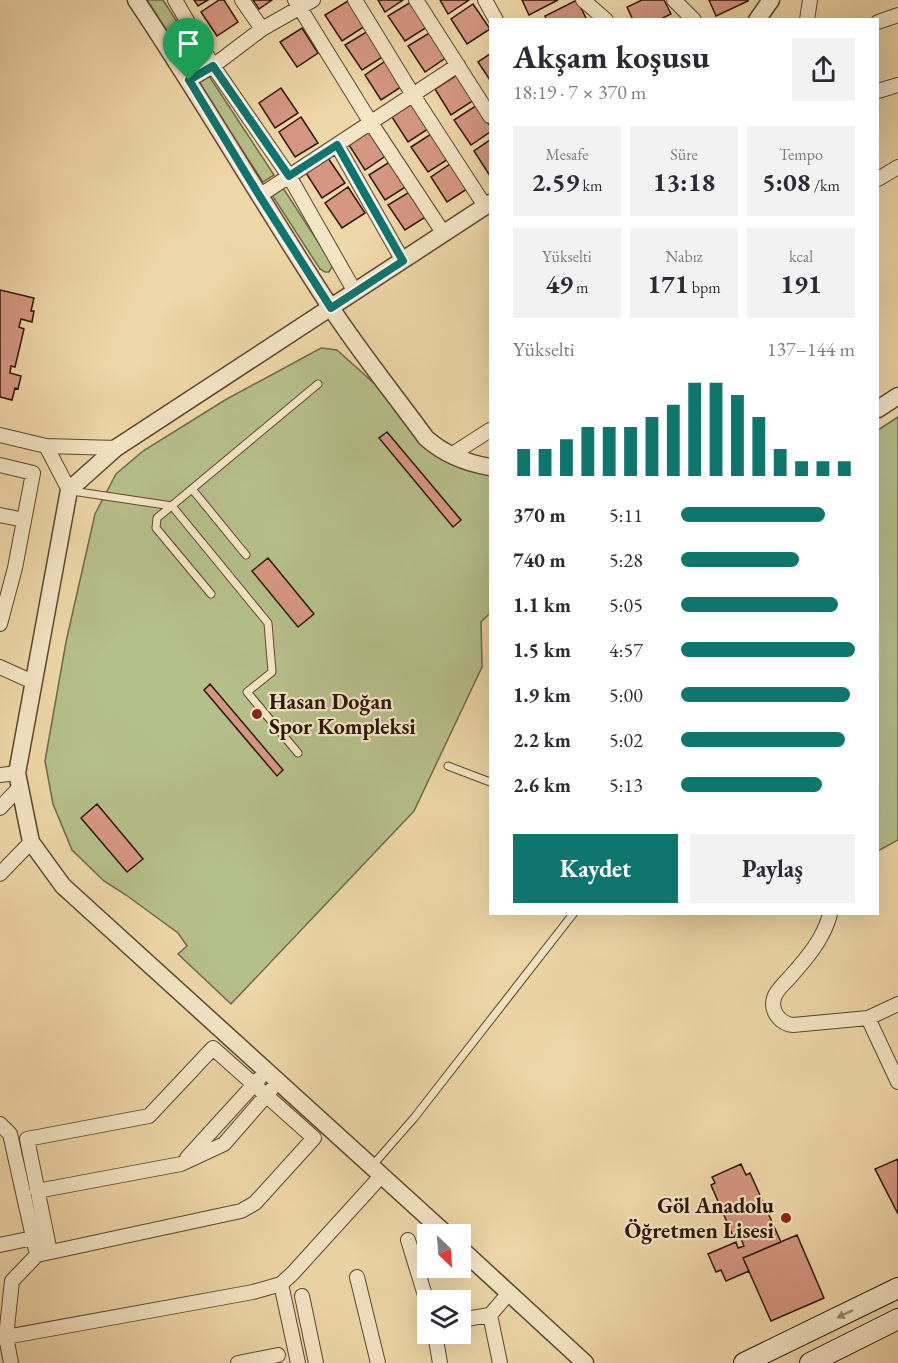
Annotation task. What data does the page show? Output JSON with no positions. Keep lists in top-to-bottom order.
{
  "places": ["Hasan Doğan Spor Kompleksi", "Göl Anadolu Öğretmen Lisesi"],
  "north": "bottom right",
  "page": {
    "heading": ["Akşam koşusu", "18:19 · 7 × 370 m"],
    "stats": [
      ["Mesafe", "2.59 km"],
      ["Süre", "13:18"],
      ["Tempo", "5:08 /km"],
      ["Yükselti", "49 m"],
      ["Nabız", "171 bpm"],
      ["kcal", "191"]
    ],
    "chart": ["Yükselti", "137–144 m"],
    "list": [
      {
        "name": "370 m",
        "note": "5:11"
      },
      {
        "name": "740 m",
        "note": "5:28"
      },
      {
        "name": "1.1 km",
        "note": "5:05"
      },
      {
        "name": "1.5 km",
        "note": "4:57"
      },
      {
        "name": "1.9 km",
        "note": "5:00"
      },
      {
        "name": "2.2 km",
        "note": "5:02"
      },
      {
        "name": "2.6 km",
        "note": "5:13"
      }
    ],
    "buttons": ["Kaydet", "Paylaş"]
  }
}
